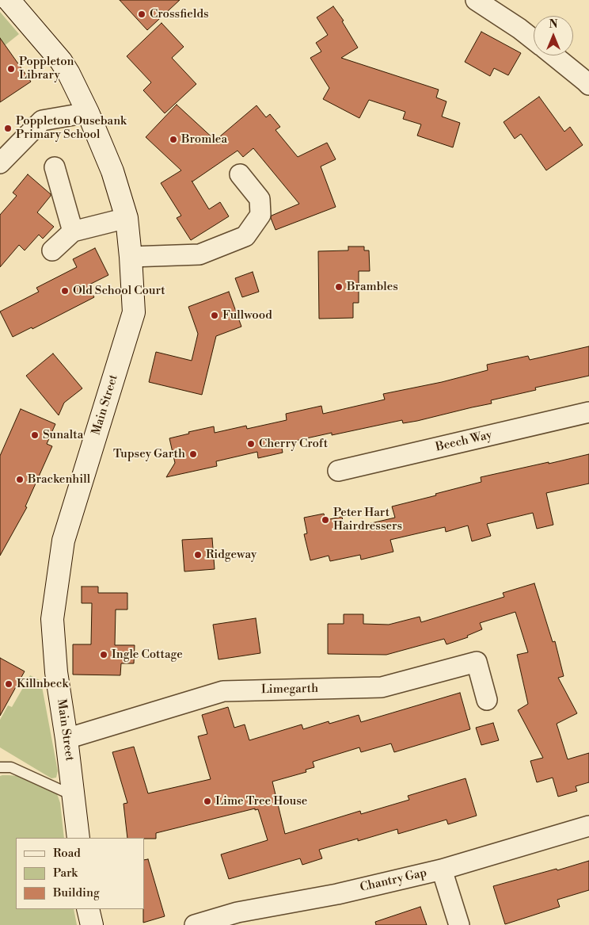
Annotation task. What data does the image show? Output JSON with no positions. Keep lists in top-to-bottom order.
{
  "streets": {
    "street": [
      "Main Street",
      "Beech Way",
      "Limegarth",
      "Chantry Gap"
    ]
  },
  "crossings": [
    ["Main Street", "Limegarth"]
  ],
  "places": [
    "Crossfields",
    "Poppleton Library",
    "Poppleton Ousebank Primary School",
    "Bromlea",
    "Brambles",
    "Old School Court",
    "Fullwood",
    "Sunalta",
    "Cherry Croft",
    "Tupsey Garth",
    "Brackenhill",
    "Peter Hart Hairdressers",
    "Ridgeway",
    "Ingle Cottage",
    "Killnbeck",
    "Lime Tree House"
  ],
  "legend": ["Road", "Park", "Building"],
  "north": "top"
}
